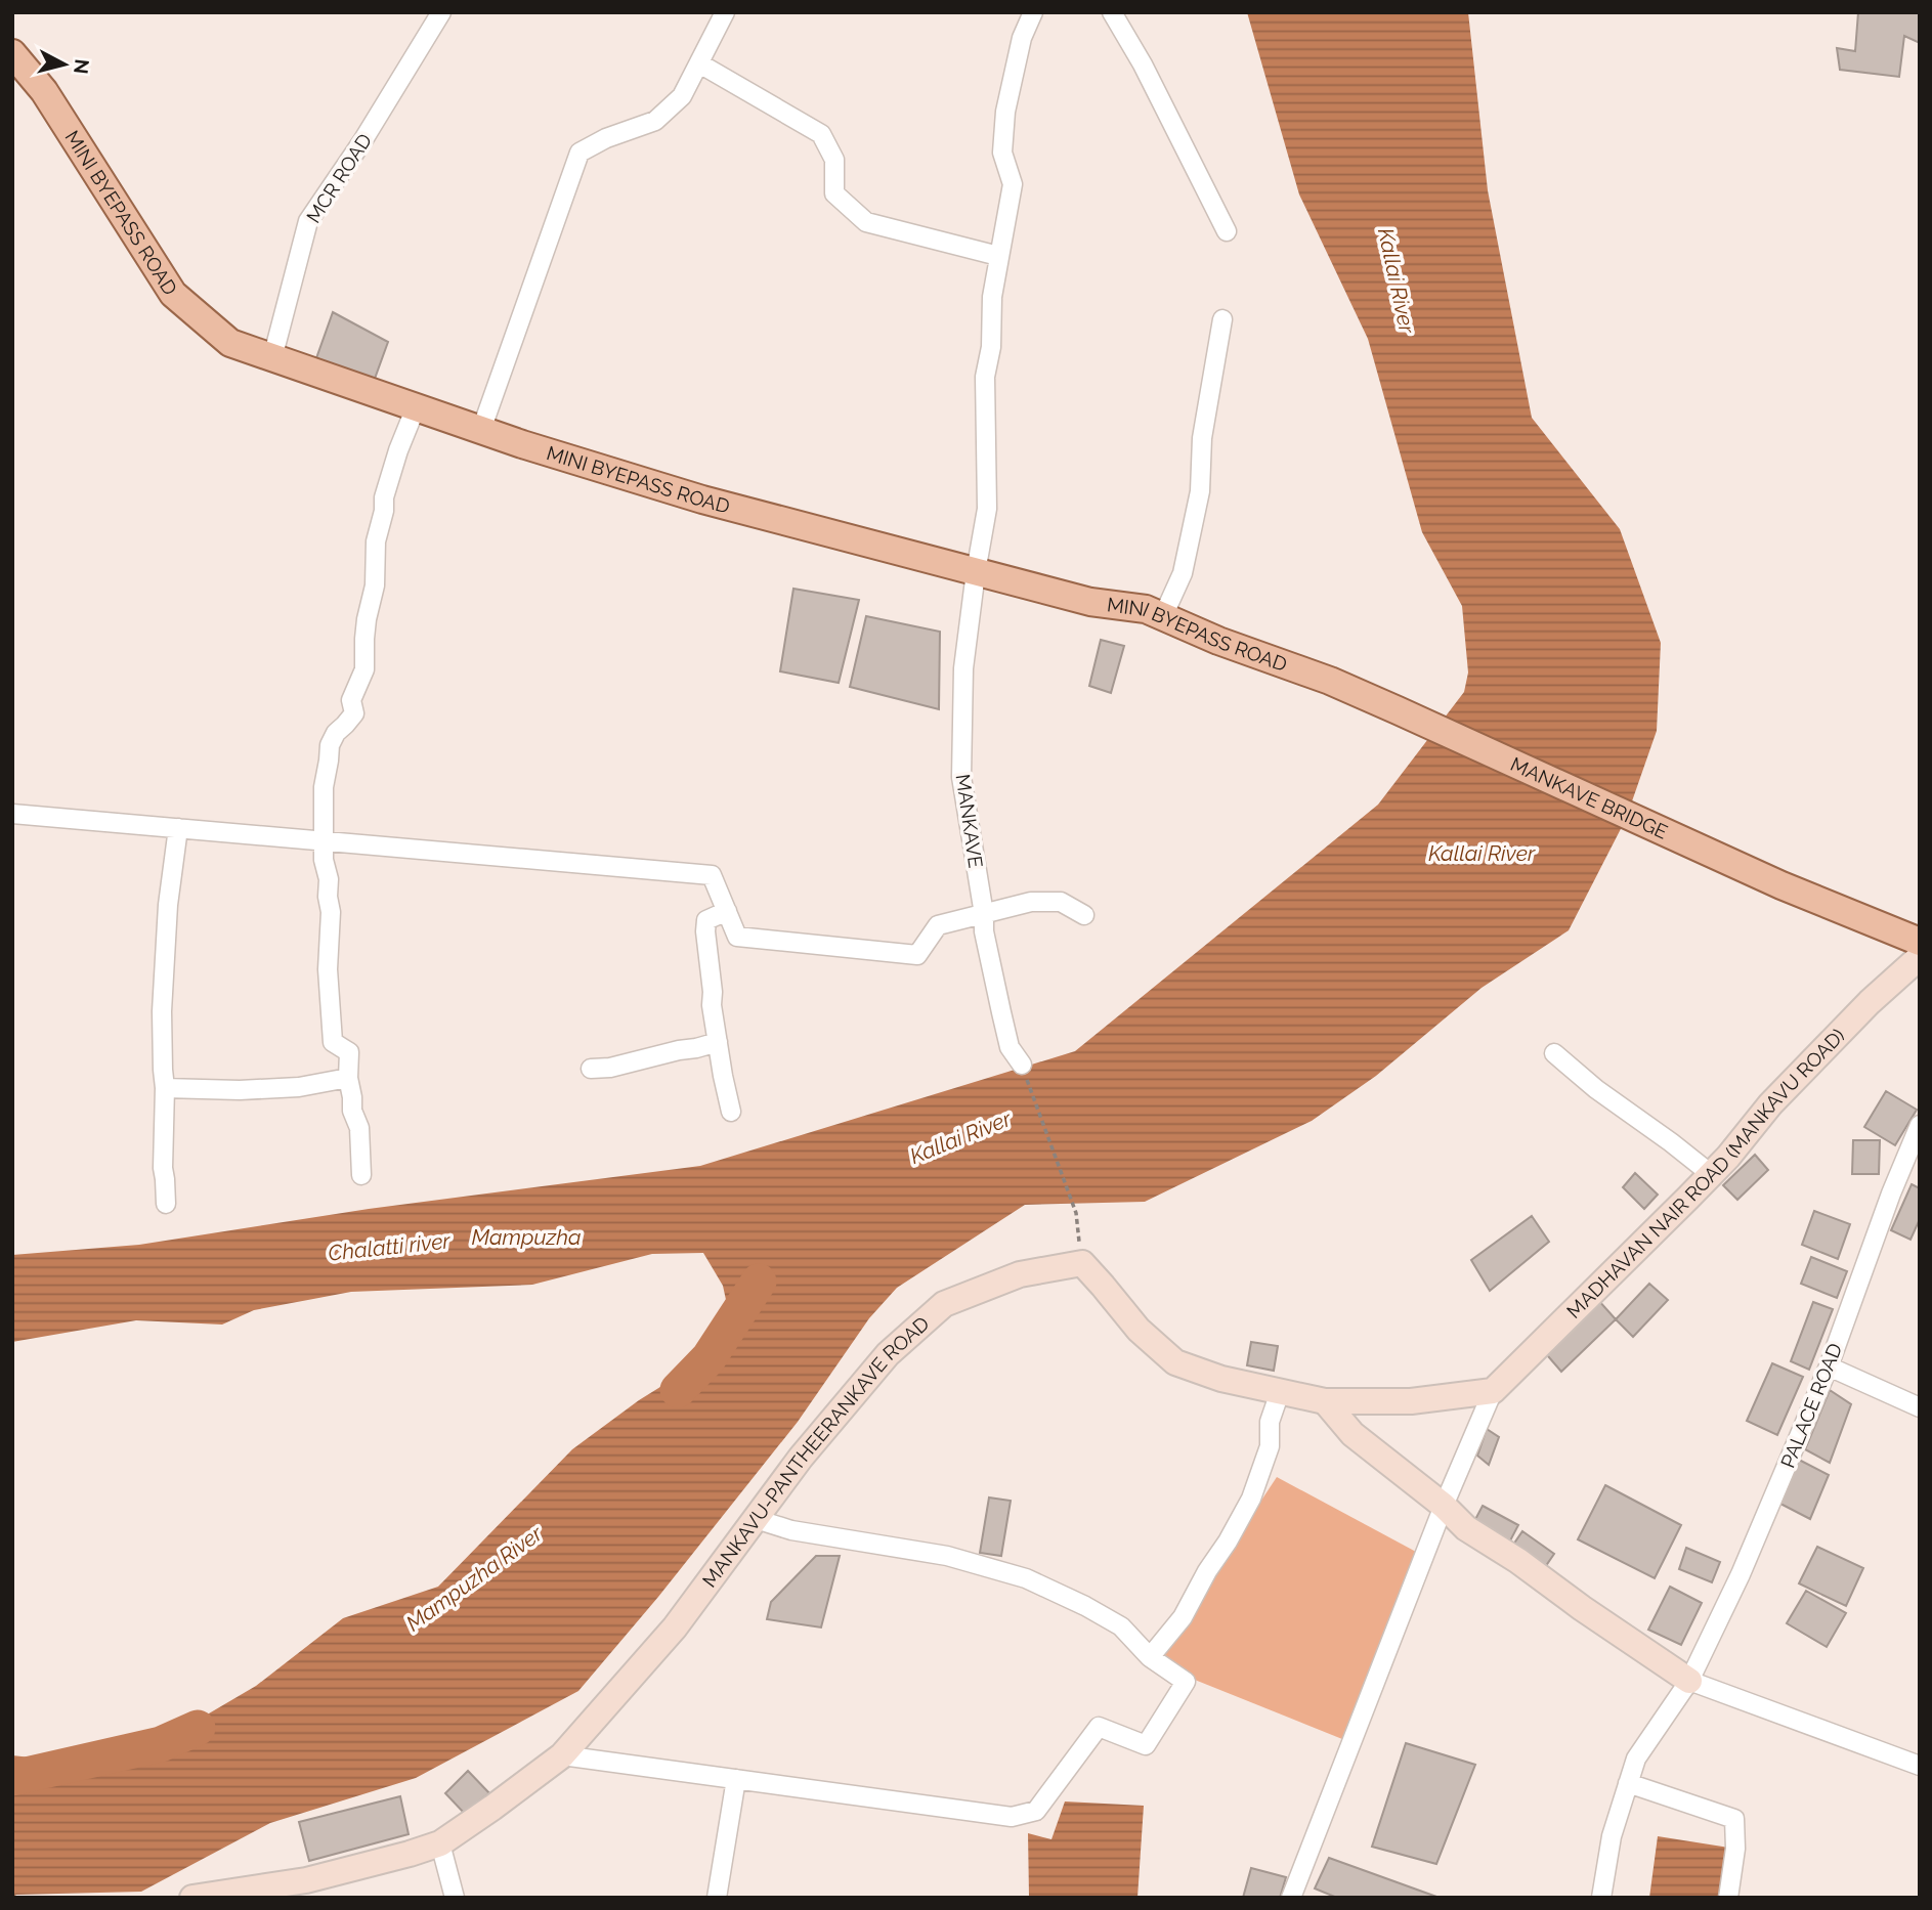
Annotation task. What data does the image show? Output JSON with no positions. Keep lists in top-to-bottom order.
{
  "streets": {
    "main road": [
      "MINI BYEPASS ROAD",
      "MANKAVE BRIDGE",
      "MADHAVAN NAIR ROAD (MANKAVU ROAD)",
      "MANKAVU-PANTHEERANKAVE ROAD"
    ],
    "street": ["MCR ROAD", "MANKAVE", "PALACE ROAD"]
  },
  "crossings": [
    ["MCR ROAD", "MINI BYEPASS ROAD"],
    ["MINI BYEPASS ROAD", "MANKAVE BRIDGE"],
    ["MINI BYEPASS ROAD", "MANKAVE"]
  ],
  "water": [
    "Kallai River",
    "Mampuzha",
    "Chalatti river",
    "Mampuzha River"
  ],
  "north": "right"
}
